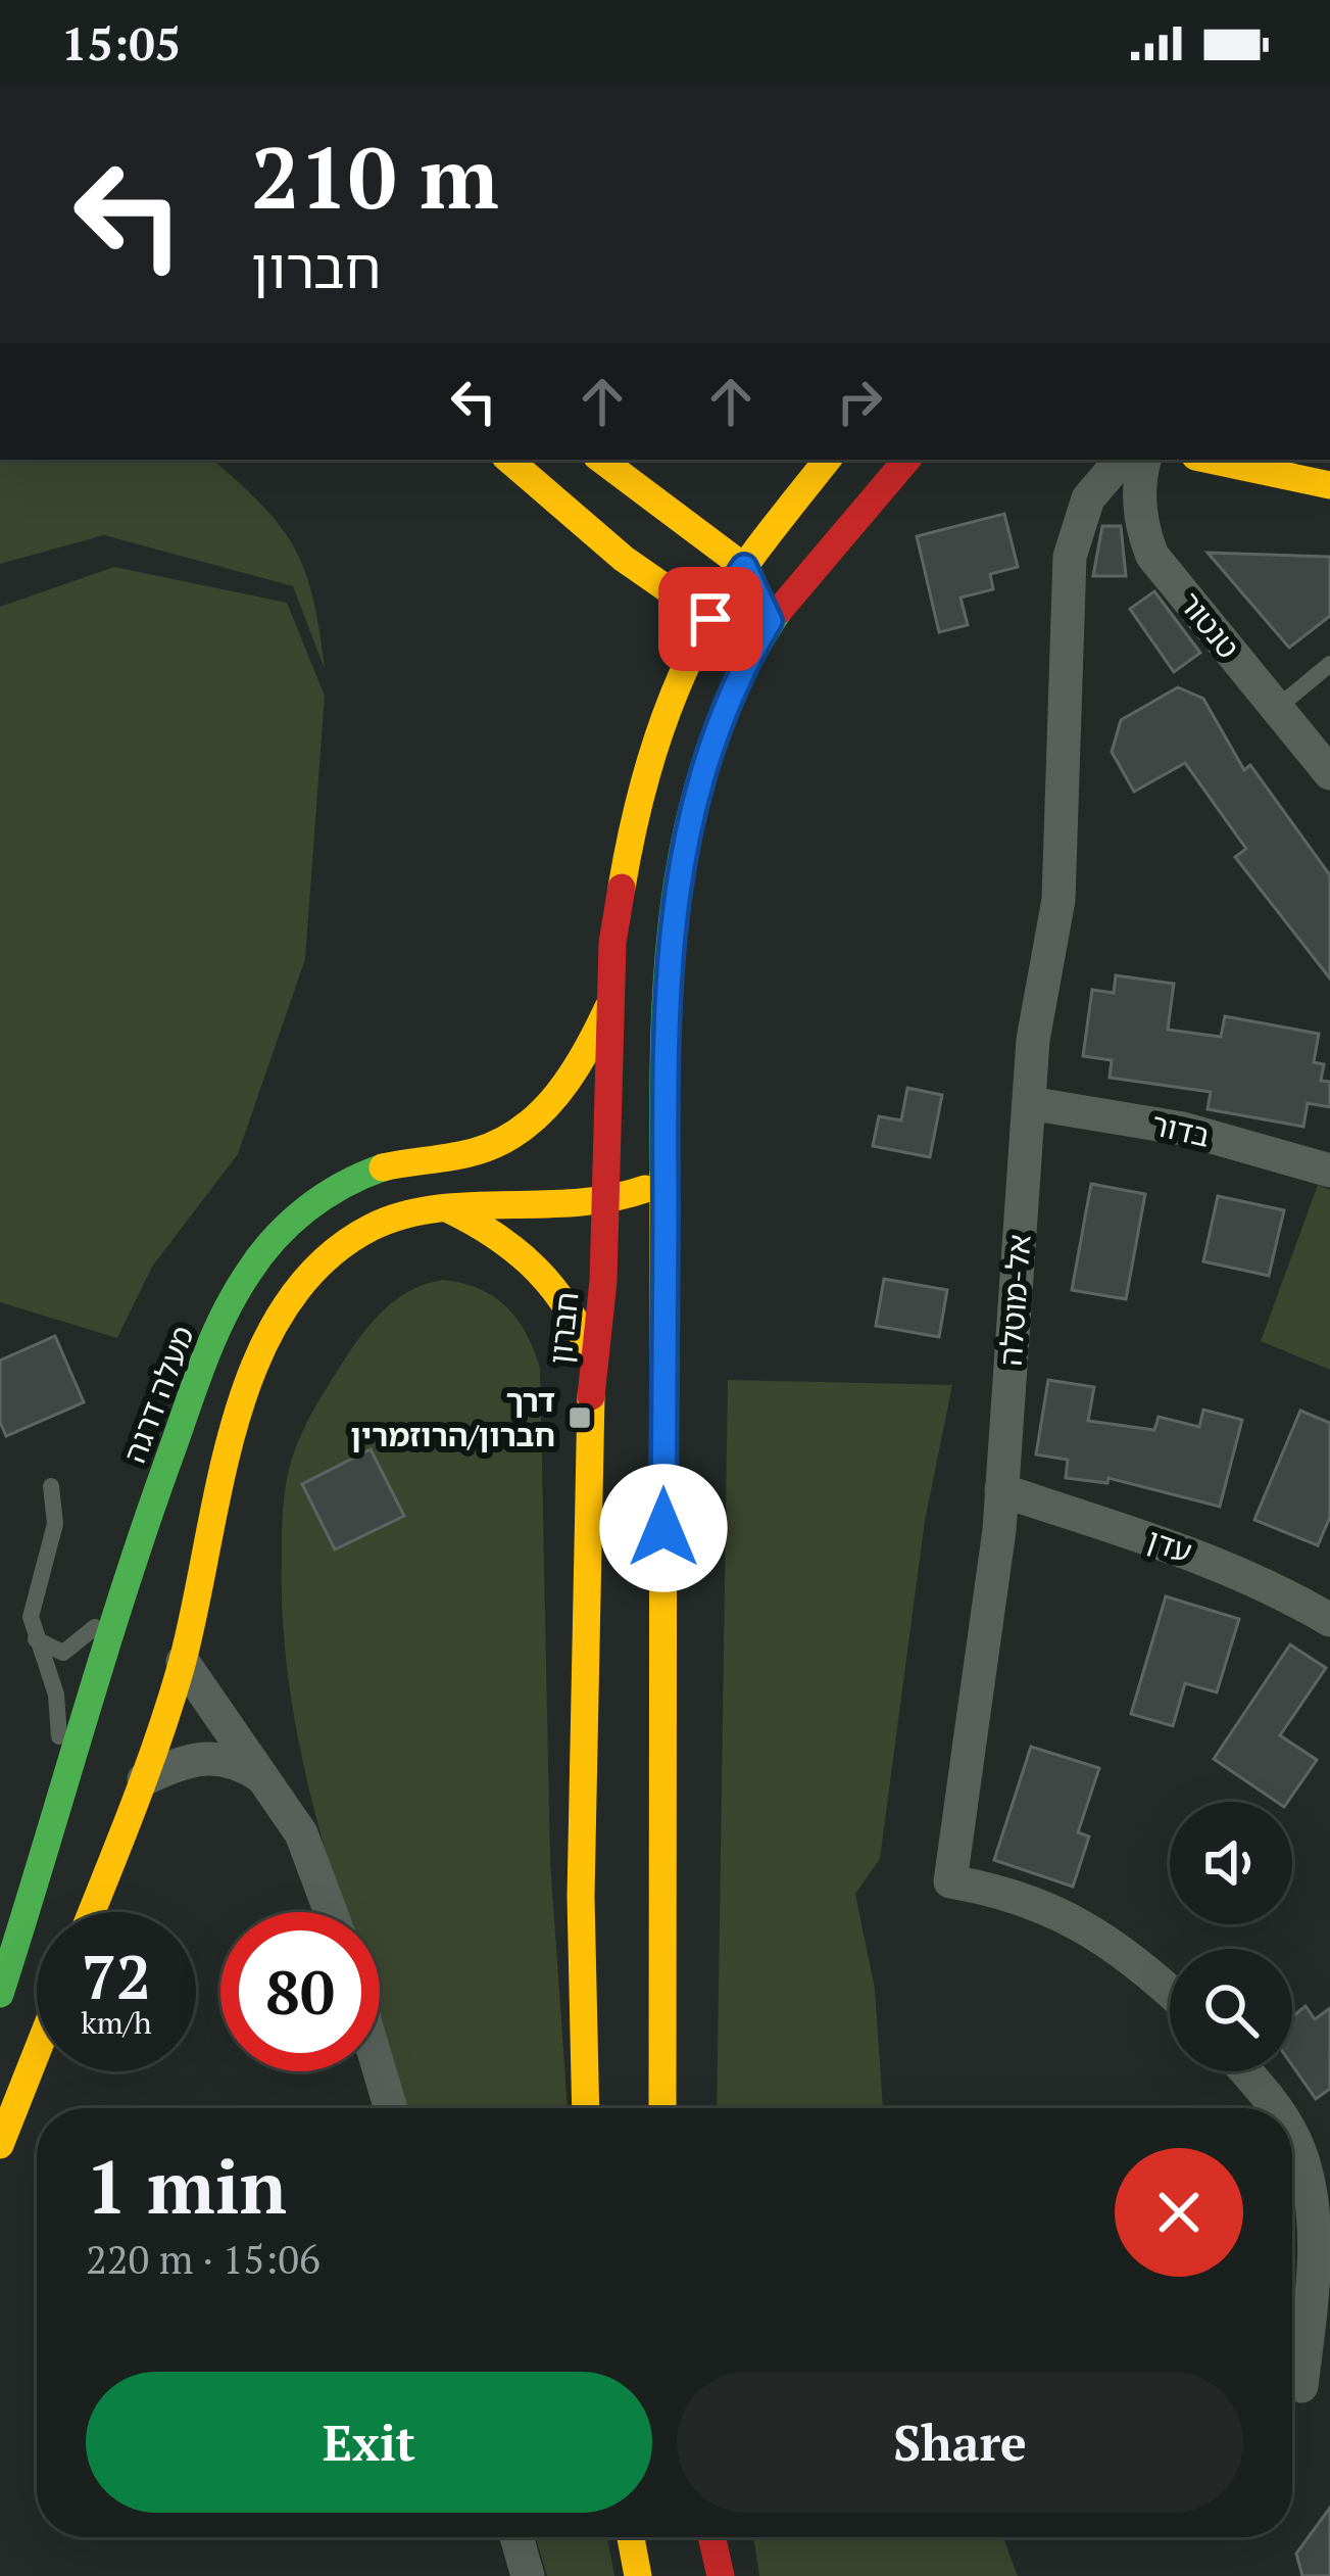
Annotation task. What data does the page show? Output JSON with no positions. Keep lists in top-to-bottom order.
{
  "streets": {
    "main road": ["חברון", "מעלה דרגה"],
    "street": [
      "טנטור",
      "בדור",
      "אל-מוטלה",
      "עדן"
    ]
  },
  "crossings": [
    ["בדור", "אל-מוטלה"],
    ["אל-מוטלה", "עדן"],
    ["חברון", "מעלה דרגה"]
  ],
  "places": {
    "transit": ["דרך חברון/הרוזמרין"]
  },
  "page": {
    "status": "15:05",
    "turn": ["210 m", "חברון"],
    "speed": "72 km/h",
    "limit": "80",
    "heading": ["1 min", "220 m · 15:06"],
    "buttons": ["Exit", "Share"]
  }
}
